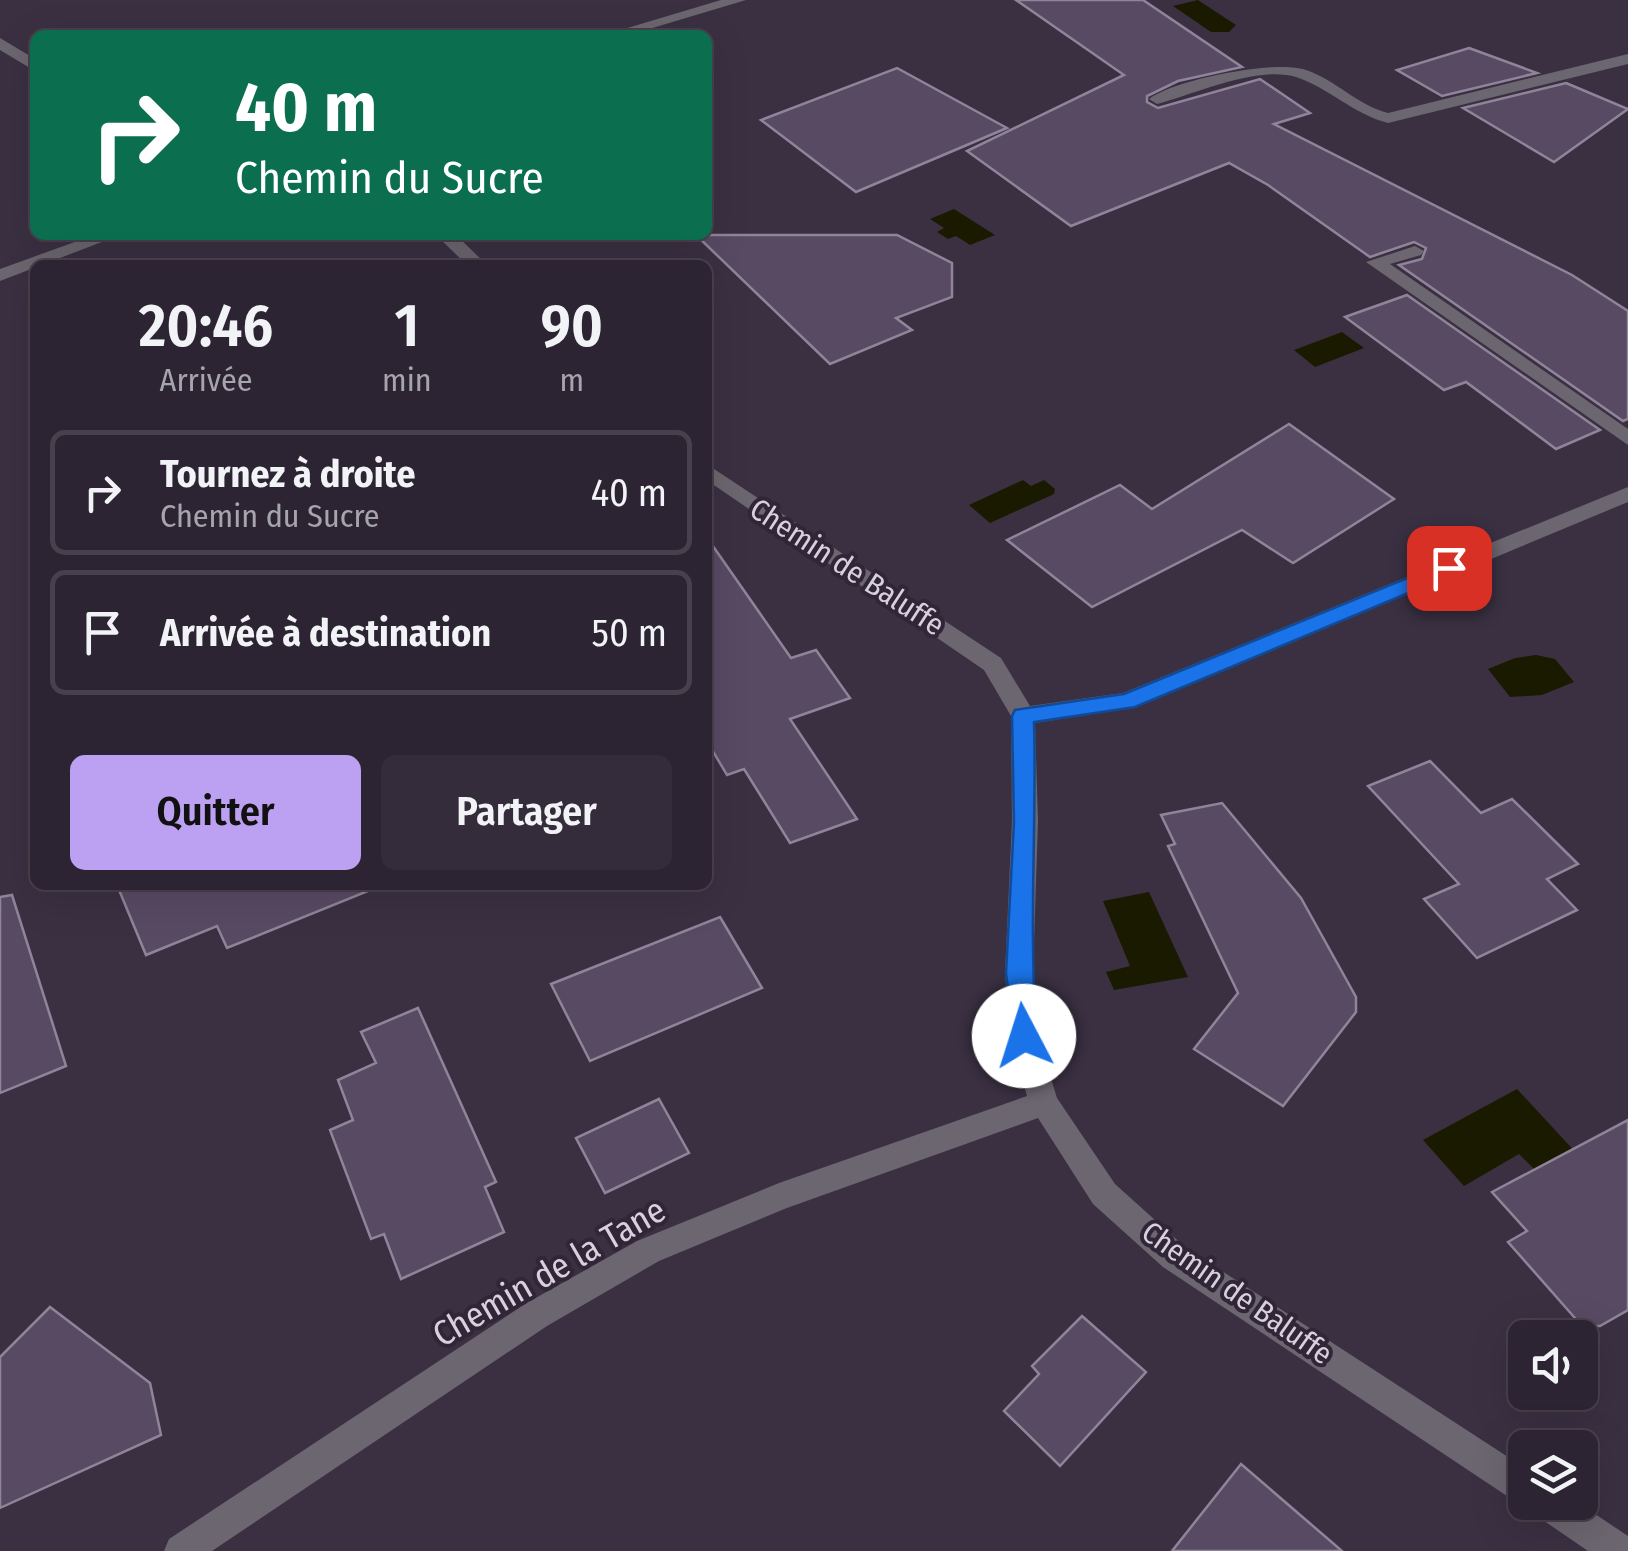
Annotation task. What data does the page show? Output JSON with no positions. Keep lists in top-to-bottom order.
{
  "streets": {
    "street": ["Chemin de Baluffe", "Chemin de la Tane"]
  },
  "crossings": [
    ["Chemin de Baluffe", "Chemin de la Tane"]
  ],
  "page": {
    "turn": ["40 m", "Chemin du Sucre"],
    "eta": [
      "20:46",
      "Arrivée",
      "1",
      "min",
      "90",
      "m"
    ],
    "list": [
      {
        "name": "Tournez à droite",
        "note": "Chemin du Sucre",
        "value": "40 m"
      },
      {
        "name": "Arrivée à destination",
        "value": "50 m"
      }
    ],
    "buttons": ["Quitter", "Partager"]
  }
}
